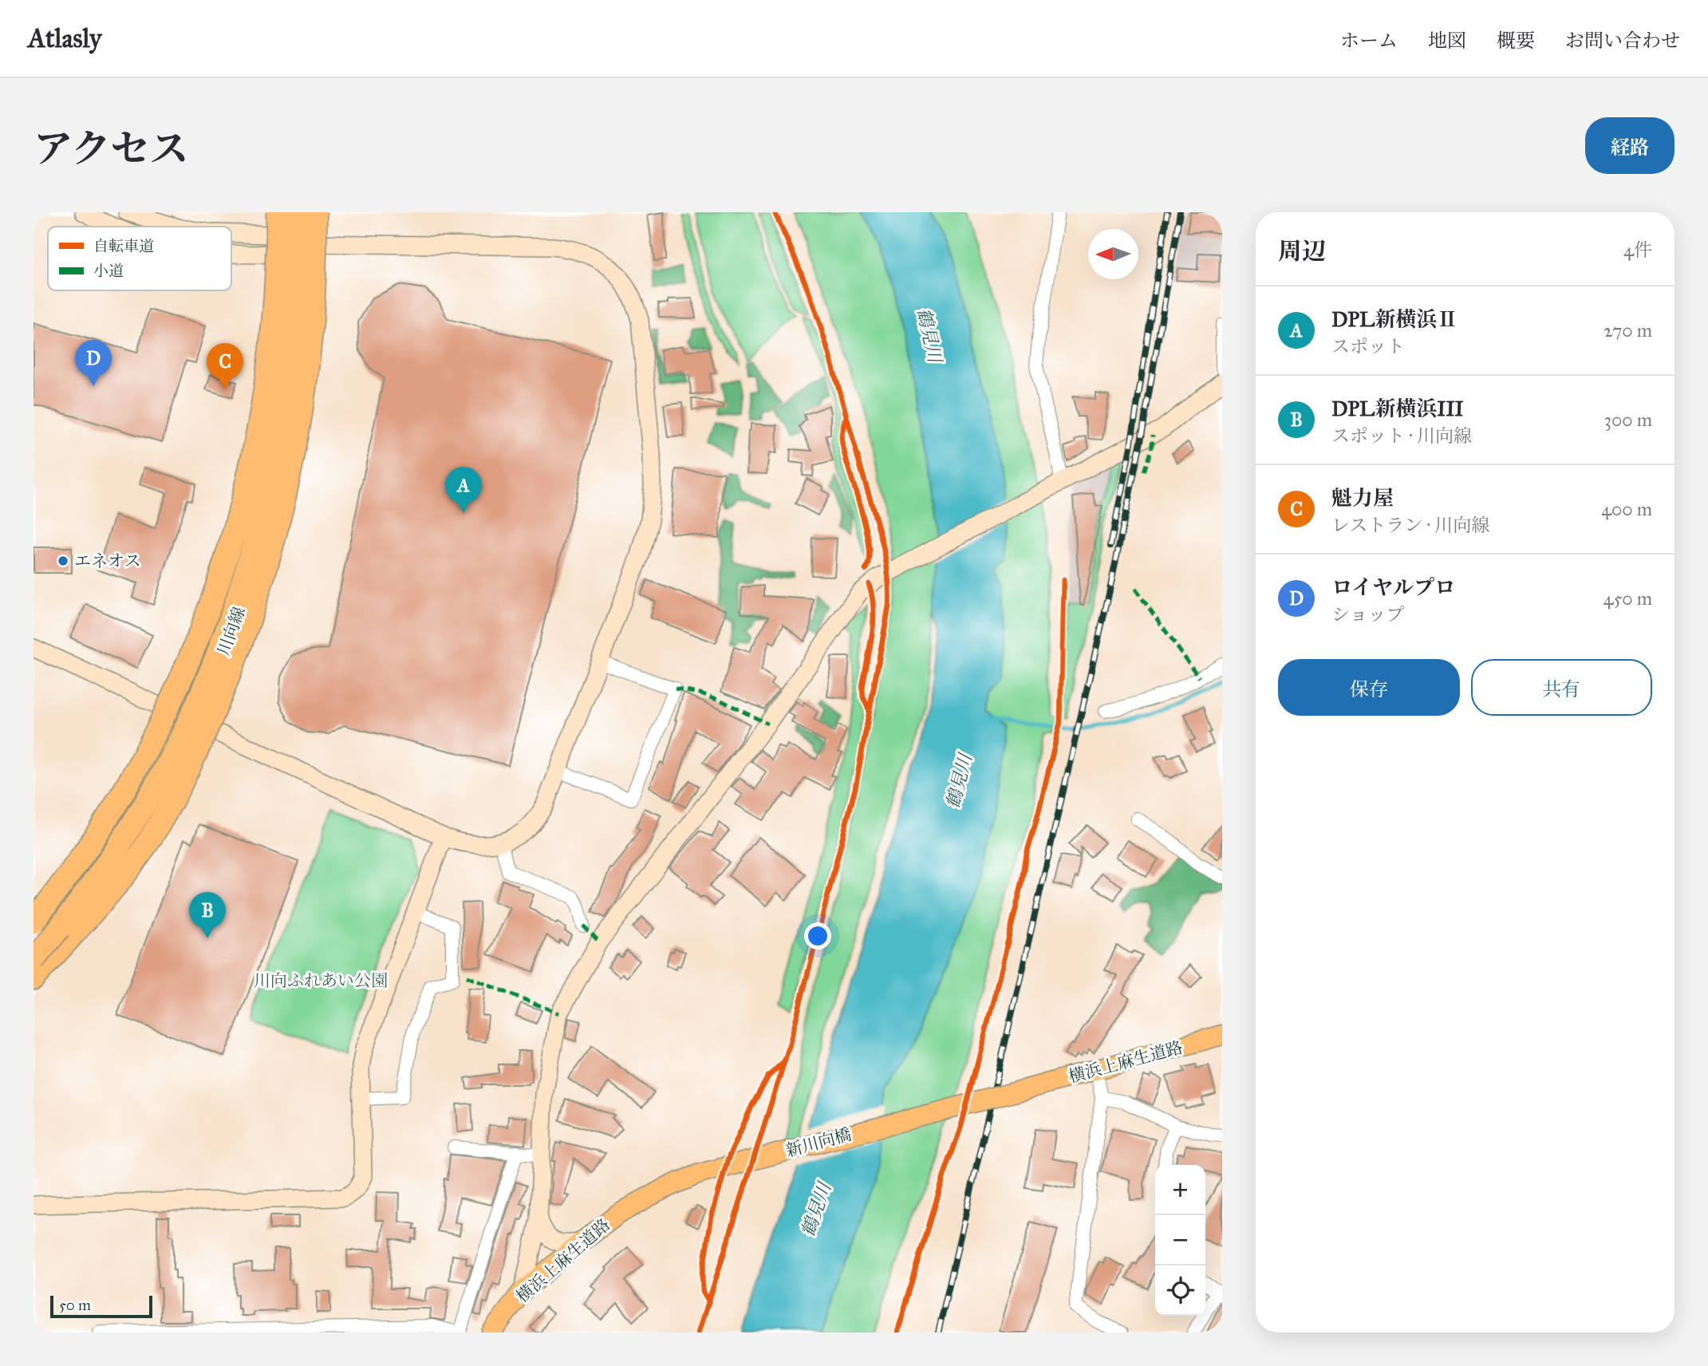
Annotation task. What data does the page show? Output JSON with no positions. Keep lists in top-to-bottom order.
{
  "streets": {
    "main road": ["横浜上麻生道路", "新川向橋"],
    "street": ["川向線"]
  },
  "crossings": [
    ["横浜上麻生道路", "新川向橋"]
  ],
  "water": ["鶴見川"],
  "parks": ["川向ふれあい公園"],
  "places": ["エネオス"],
  "legend": ["自転車道", "小道"],
  "scale_bar": "50 m",
  "north": "left",
  "page": {
    "header": "Atlasly",
    "nav": [
      "ホーム",
      "地図",
      "概要",
      "お問い合わせ"
    ],
    "title": "アクセス",
    "buttons": [
      "経路",
      ["保存", "共有"]
    ],
    "heading": ["周辺", "4件"],
    "list": [
      {
        "mark": "A",
        "name": "DPL新横浜Ⅱ",
        "note": "スポット",
        "value": "270 m"
      },
      {
        "mark": "B",
        "name": "DPL新横浜III",
        "note": "スポット · 川向線",
        "value": "300 m"
      },
      {
        "mark": "C",
        "name": "魁力屋",
        "note": "レストラン · 川向線",
        "value": "400 m"
      },
      {
        "mark": "D",
        "name": "ロイヤルプロ",
        "note": "ショップ",
        "value": "450 m"
      }
    ],
    "pins": [
      "D",
      "C",
      "A",
      "B"
    ],
    "map_buttons": ["+", "−"],
    "scale": "50 m"
  }
}
